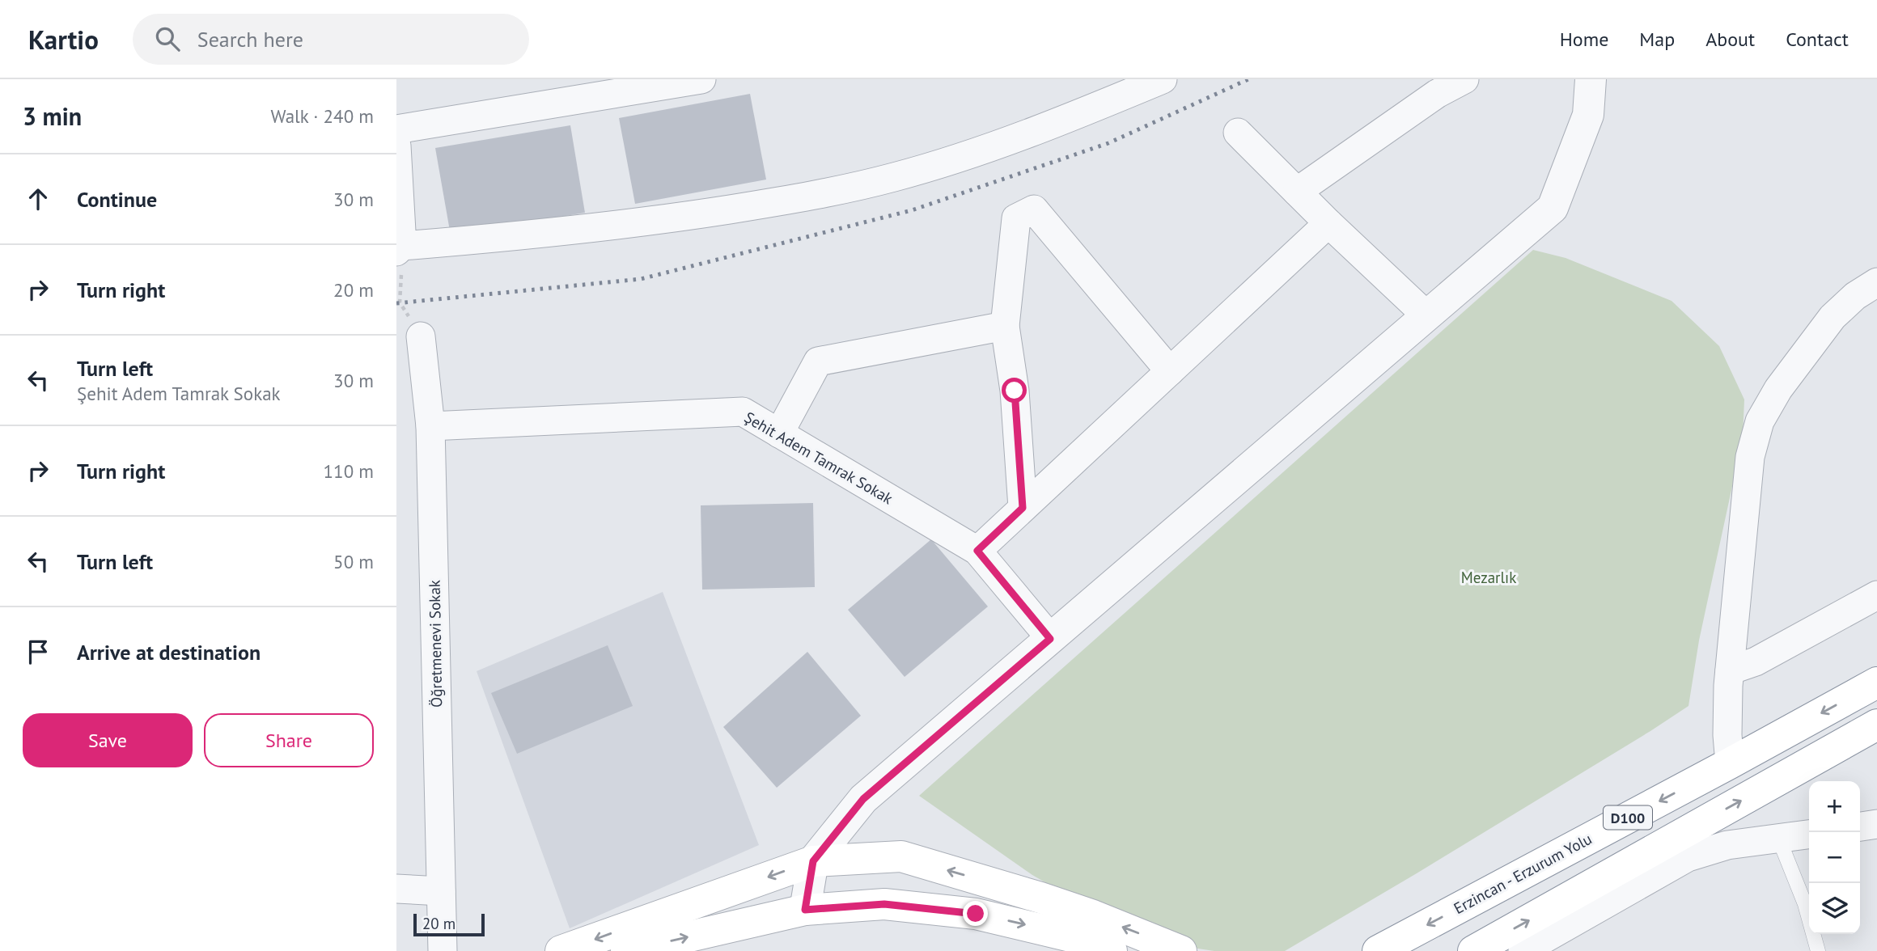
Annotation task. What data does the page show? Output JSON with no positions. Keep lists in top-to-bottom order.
{
  "streets": {
    "main road": ["D100", "Erzincan - Erzurum Yolu"],
    "street": ["Şehit Adem Tamrak Sokak", "Öğretmenevi Sokak"]
  },
  "crossings": [
    ["Şehit Adem Tamrak Sokak", "Öğretmenevi Sokak"]
  ],
  "parks": ["Mezarlık"],
  "scale_bar": "20 m",
  "page": {
    "header": "Kartio",
    "search": "Search here",
    "nav": [
      "Home",
      "Map",
      "About",
      "Contact"
    ],
    "heading": ["3 min", "Walk · 240 m"],
    "list": [
      ["Continue", "30 m"],
      ["Turn right", "20 m"],
      ["Turn left", "Şehit Adem Tamrak Sokak", "30 m"],
      ["Turn right", "110 m"],
      ["Turn left", "50 m"],
      "Arrive at destination"
    ],
    "buttons": ["Save", "Share"],
    "map_buttons": ["+", "−"],
    "scale": "20 m"
  }
}
